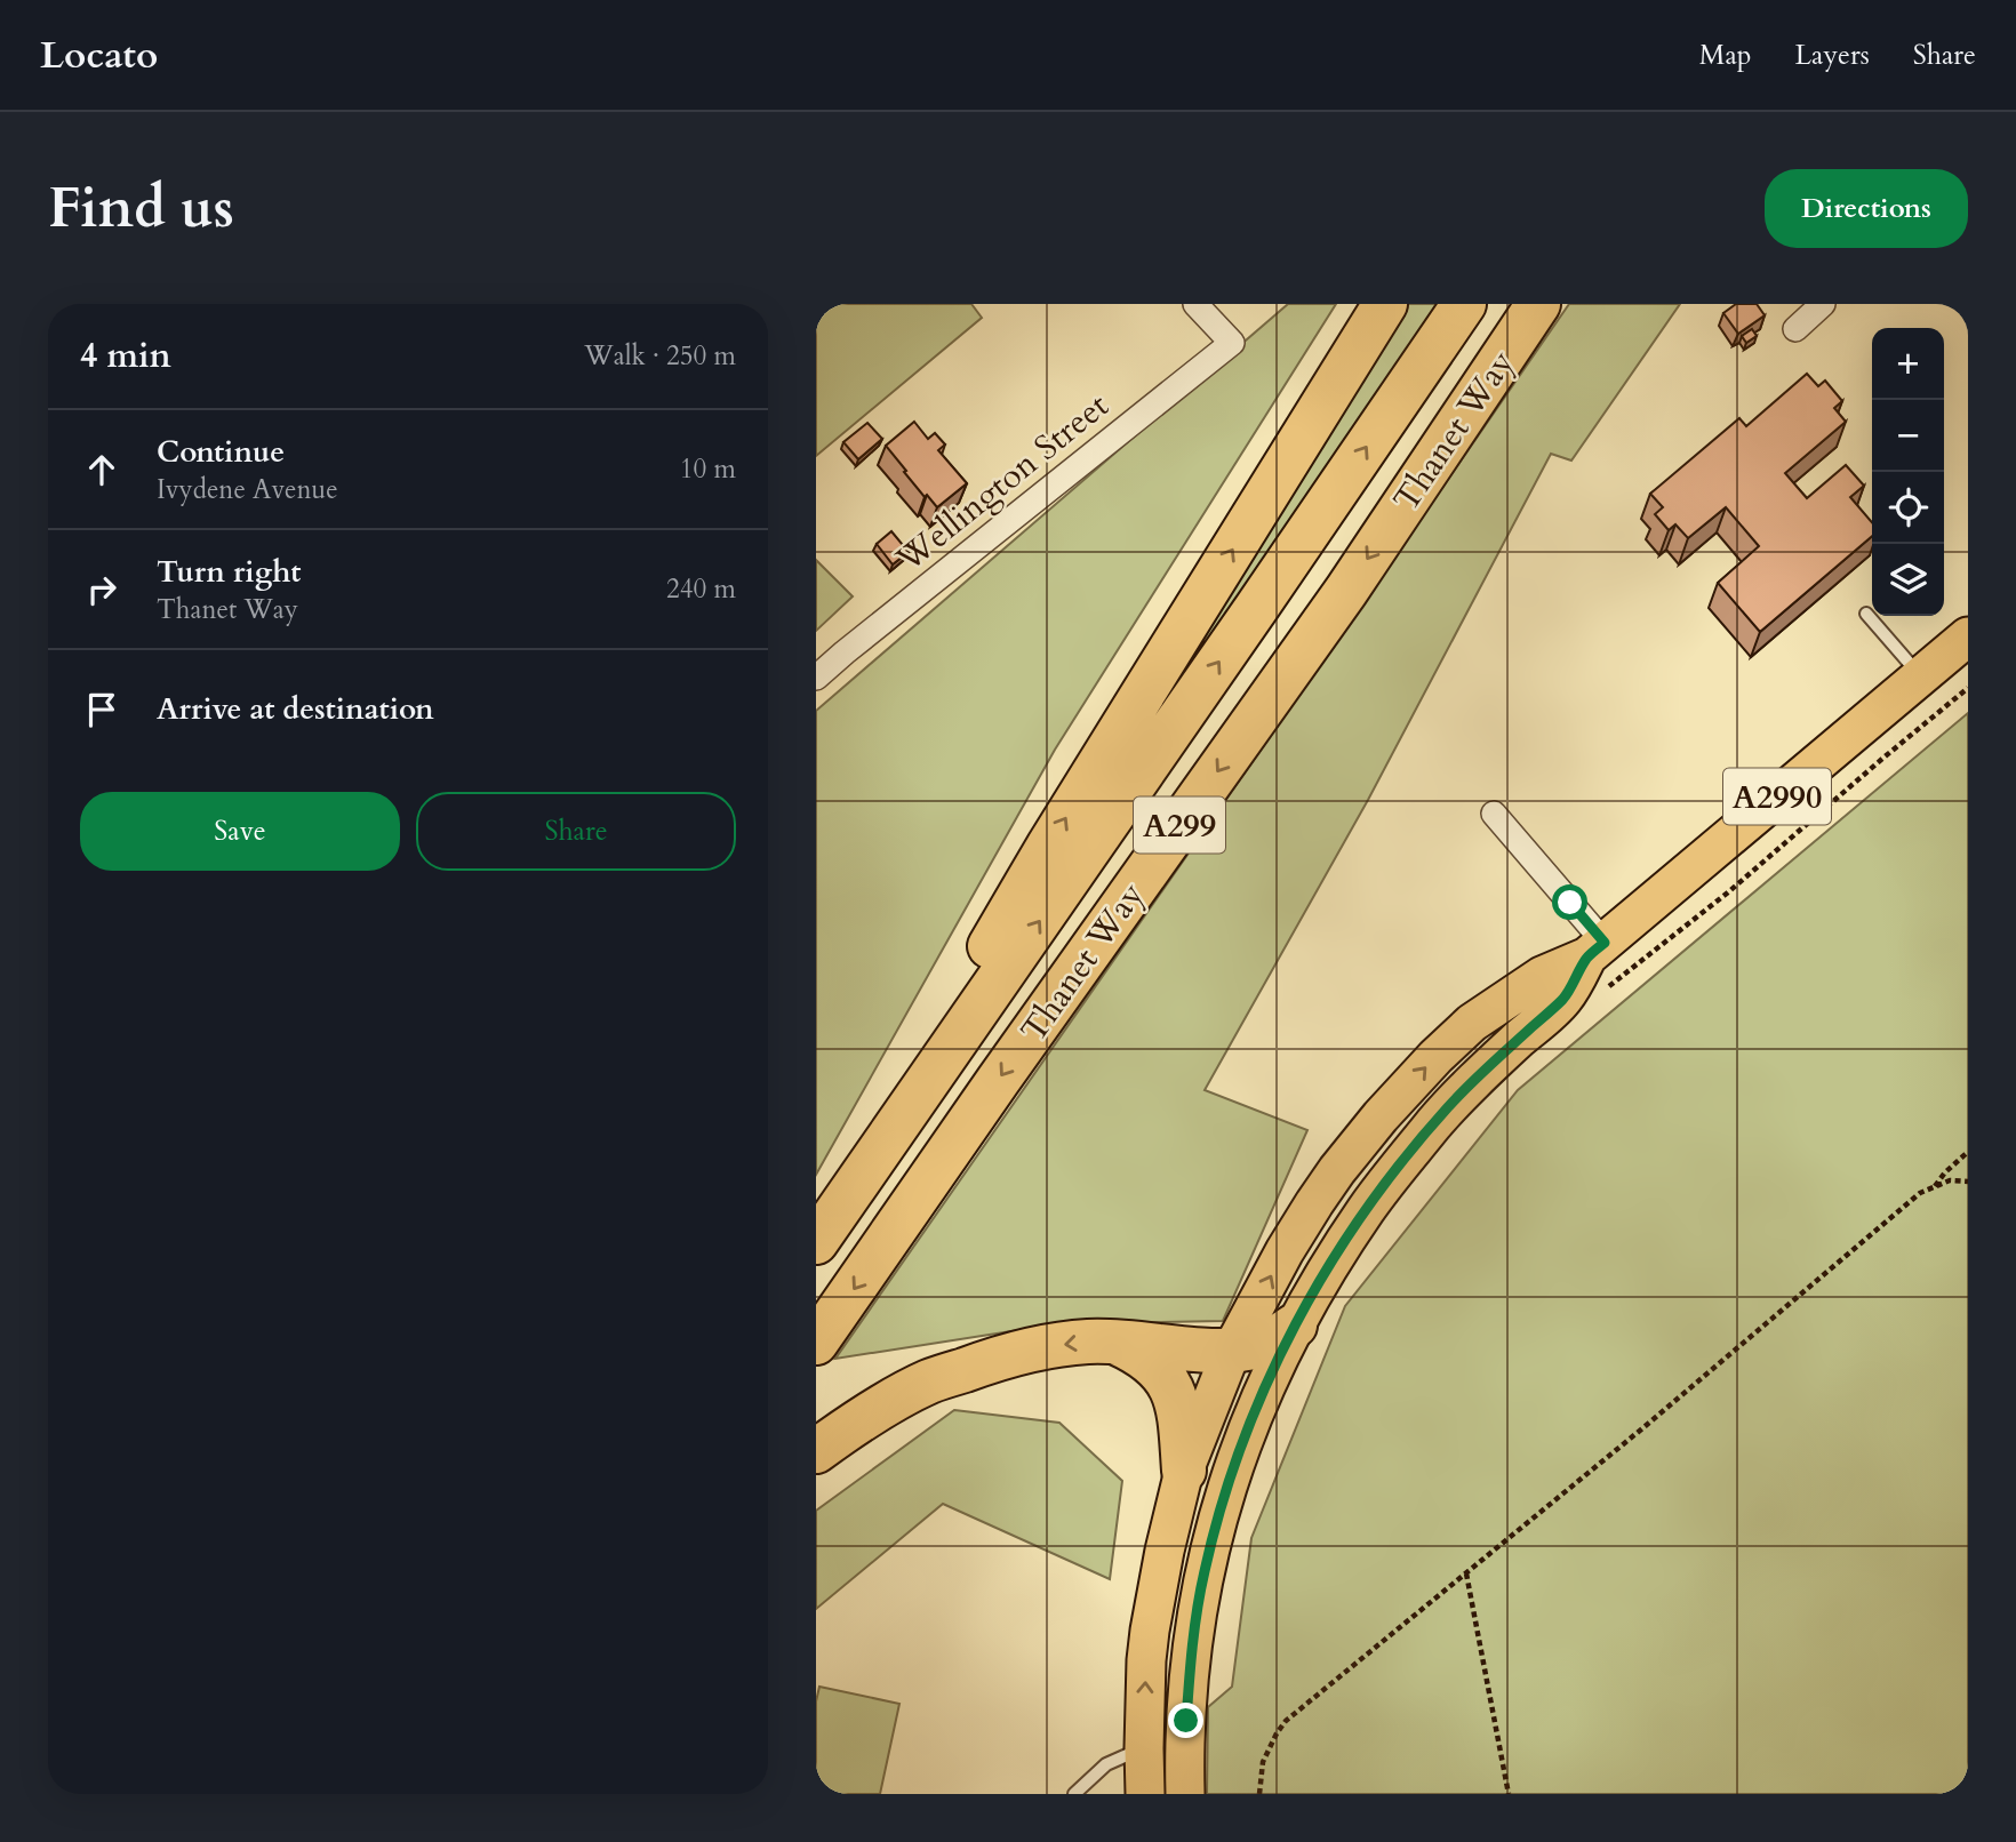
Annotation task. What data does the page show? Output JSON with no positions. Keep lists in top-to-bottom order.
{
  "streets": {
    "highway": ["Thanet Way", "A299"],
    "main road": ["A2990"],
    "street": ["Wellington Street"]
  },
  "page": {
    "header": "Locato",
    "nav": ["Map", "Layers", "Share"],
    "buttons": [
      "Directions",
      ["Save", "Share"]
    ],
    "title": "Find us",
    "heading": ["4 min", "Walk · 250 m"],
    "map_buttons": ["+", "−"],
    "list": [
      ["Continue", "Ivydene Avenue", "10 m"],
      ["Turn right", "Thanet Way", "240 m"],
      "Arrive at destination"
    ]
  }
}
